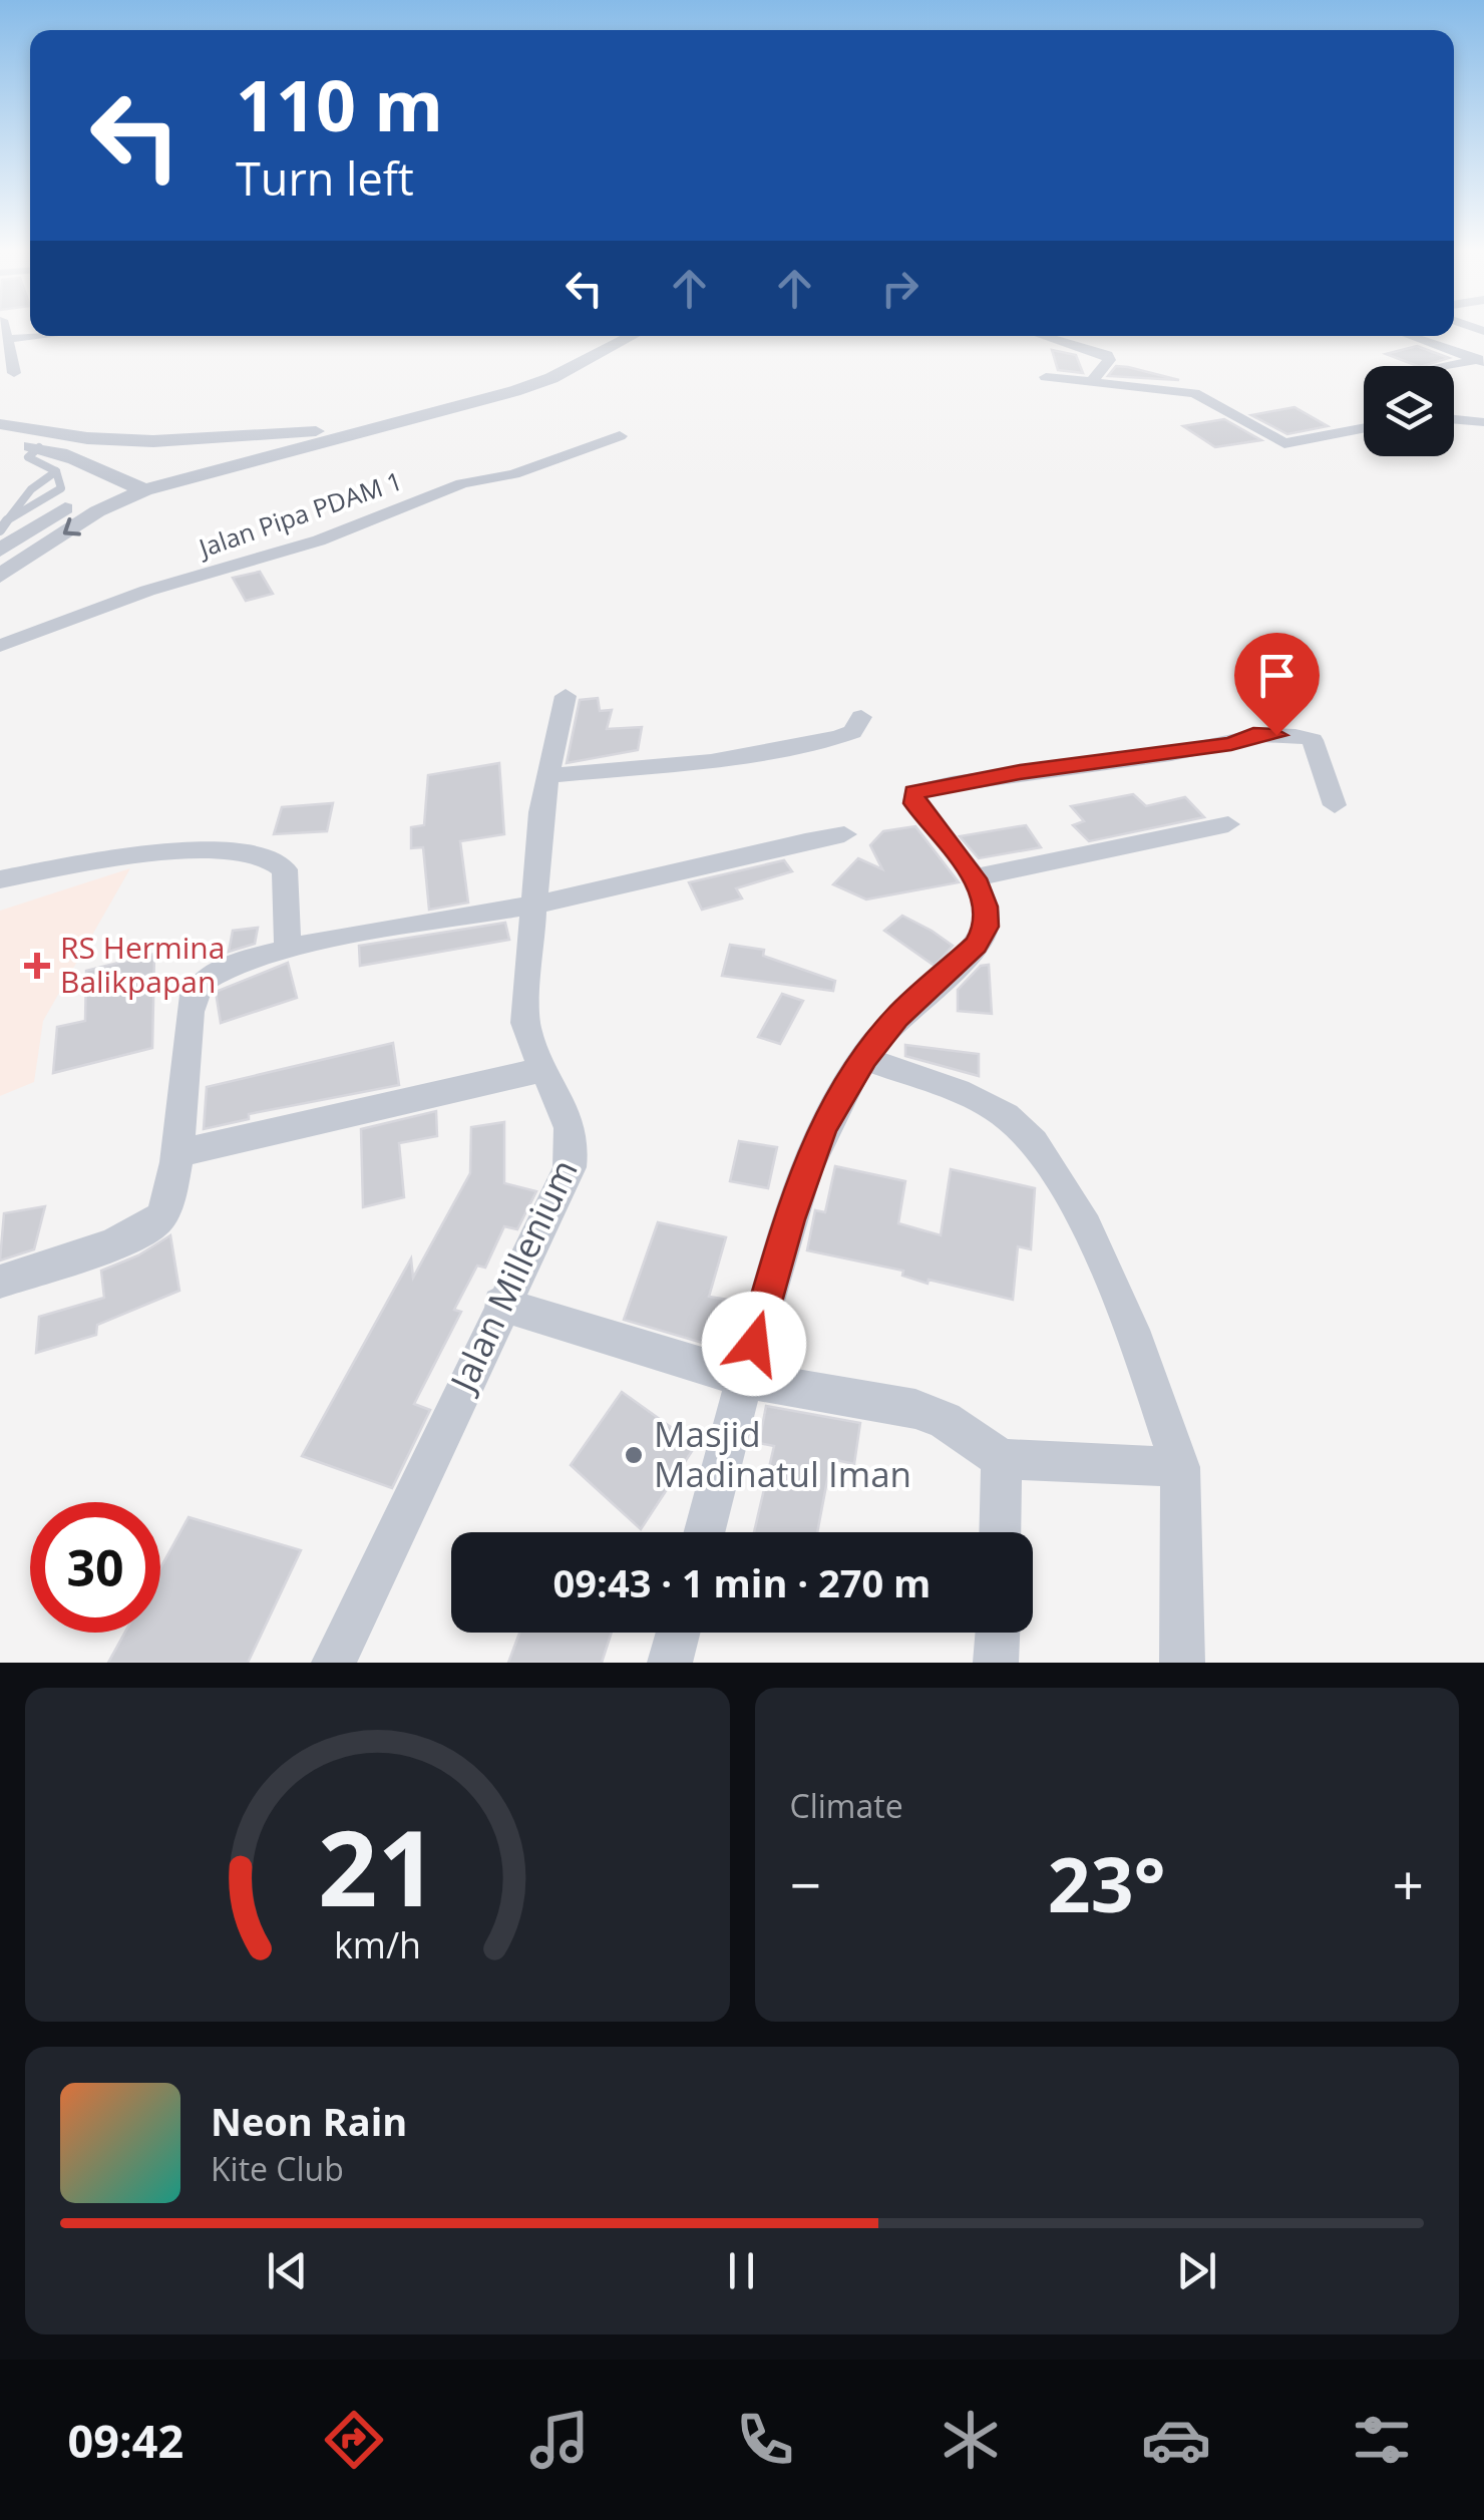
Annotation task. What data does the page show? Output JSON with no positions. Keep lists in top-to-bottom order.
{
  "streets": {
    "street": ["Jalan Pipa PDAM 1", "Jalan Millenium"]
  },
  "places": {
    "health": ["RS Hermina Balikpapan"],
    "other": ["Masjid Madinatul Iman"]
  },
  "page": {
    "turn": ["110 m", "Turn left"],
    "limit": "30",
    "trip": "09:43 · 1 min · 270 m",
    "tile": "Climate",
    "heat": ["−", "23°", "+"],
    "song": ["Neon Rain", "Kite Club"],
    "tabs": "09:42",
    "gauge": ["21", "km/h"]
  }
}
